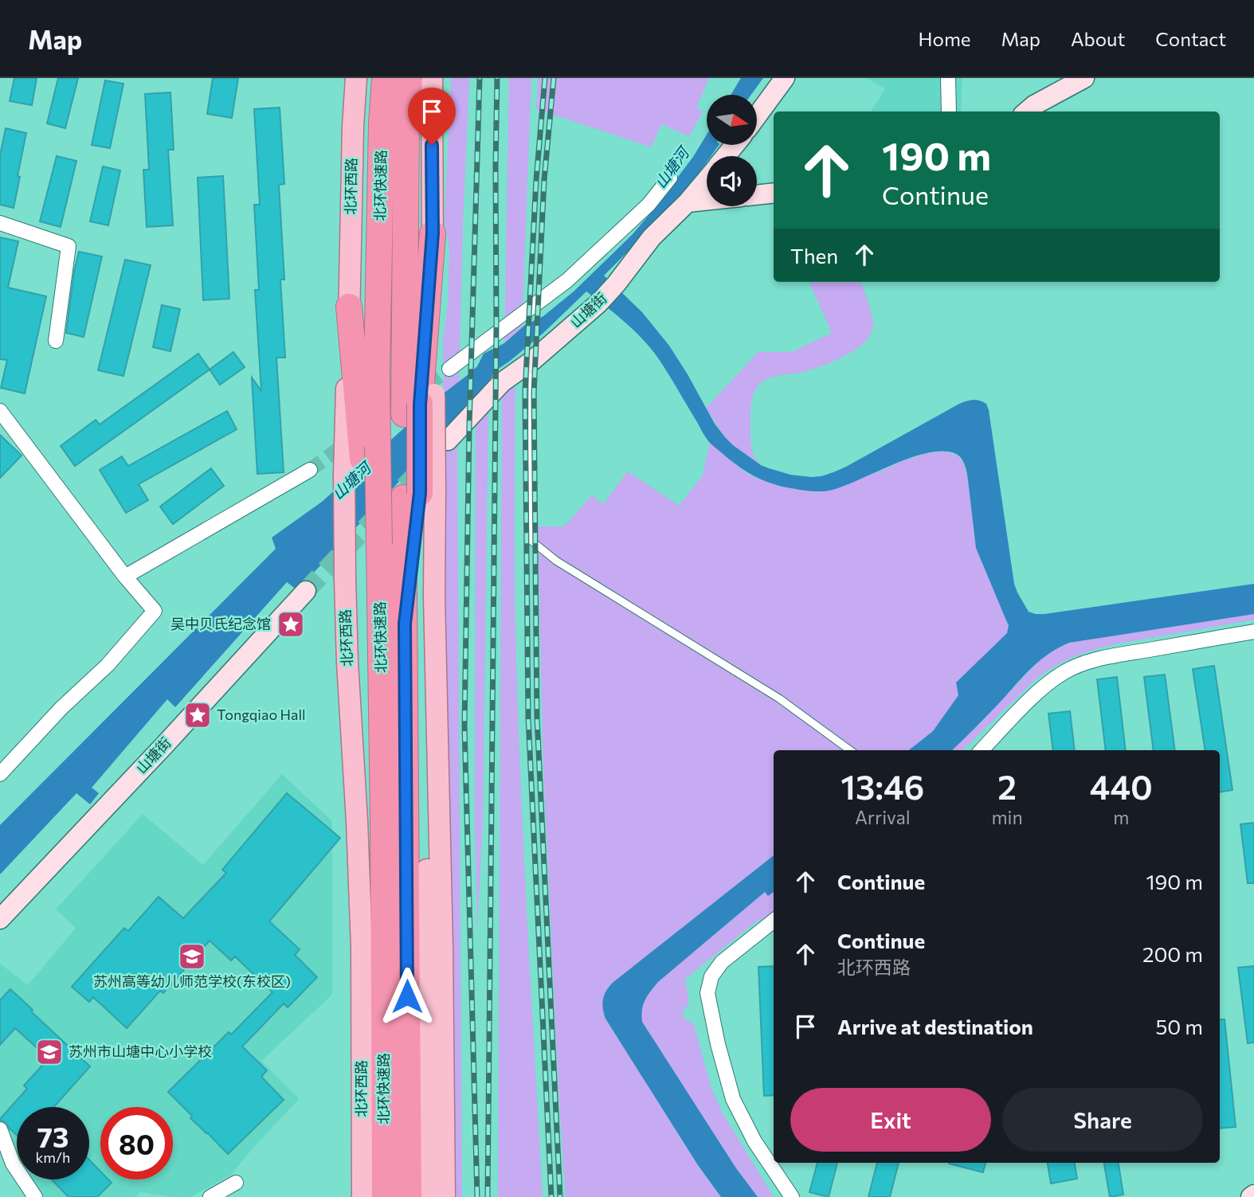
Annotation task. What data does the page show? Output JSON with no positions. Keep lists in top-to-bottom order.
{
  "streets": {
    "highway": ["北环快速路"],
    "main road": ["北环西路"],
    "street": ["山塘街"]
  },
  "crossings": [
    ["北环快速路", "北环西路"]
  ],
  "water": ["山塘河"],
  "places": {
    "place": ["吴中贝氏纪念馆", "Tongqiao Hall"],
    "school or university": ["苏州高等幼儿师范学校(东校区)", "苏州市山塘中心小学校"]
  },
  "north": "right",
  "page": {
    "header": "Map",
    "nav": [
      "Home",
      "Map",
      "About",
      "Contact"
    ],
    "turn": ["190 m", "Continue"],
    "then": "Then",
    "eta": [
      "13:46",
      "Arrival",
      "2",
      "min",
      "440",
      "m"
    ],
    "list": [
      {
        "name": "Continue",
        "value": "190 m"
      },
      {
        "name": "Continue",
        "note": "北环西路",
        "value": "200 m"
      },
      {
        "name": "Arrive at destination",
        "value": "50 m"
      }
    ],
    "buttons": ["Exit", "Share"],
    "speed": "73 km/h",
    "limit": "80"
  }
}
